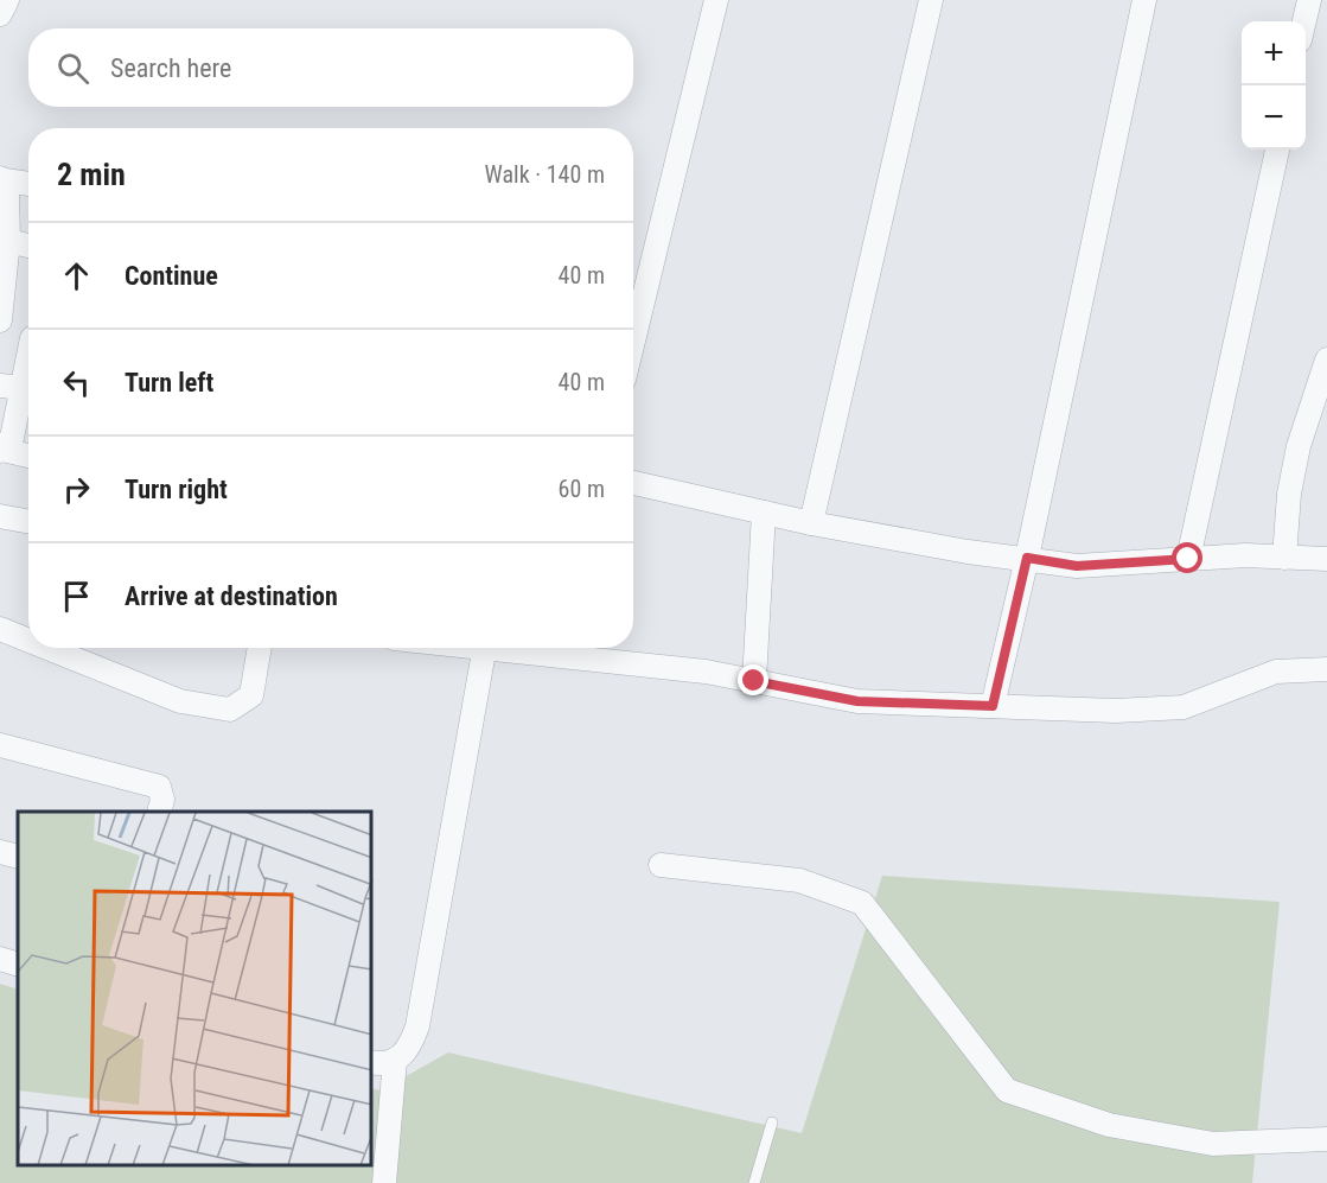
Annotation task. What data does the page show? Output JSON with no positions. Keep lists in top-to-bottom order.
{
  "page": {
    "map_buttons": ["+", "−"],
    "search": "Search here",
    "heading": ["2 min", "Walk · 140 m"],
    "list": [
      ["Continue", "40 m"],
      ["Turn left", "40 m"],
      ["Turn right", "60 m"],
      "Arrive at destination"
    ]
  }
}
